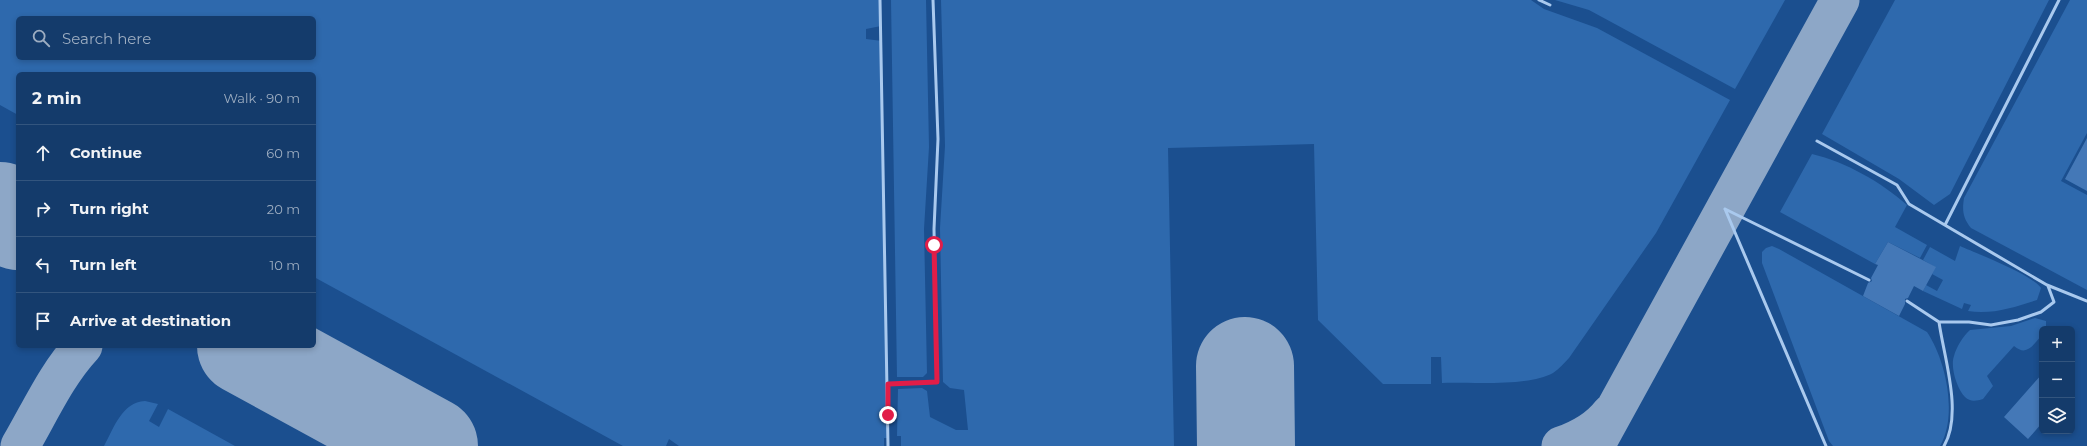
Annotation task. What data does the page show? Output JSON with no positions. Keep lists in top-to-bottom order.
{
  "page": {
    "search": "Search here",
    "heading": ["2 min", "Walk · 90 m"],
    "list": [
      ["Continue", "60 m"],
      ["Turn right", "20 m"],
      ["Turn left", "10 m"],
      "Arrive at destination"
    ],
    "map_buttons": ["+", "−"]
  }
}
